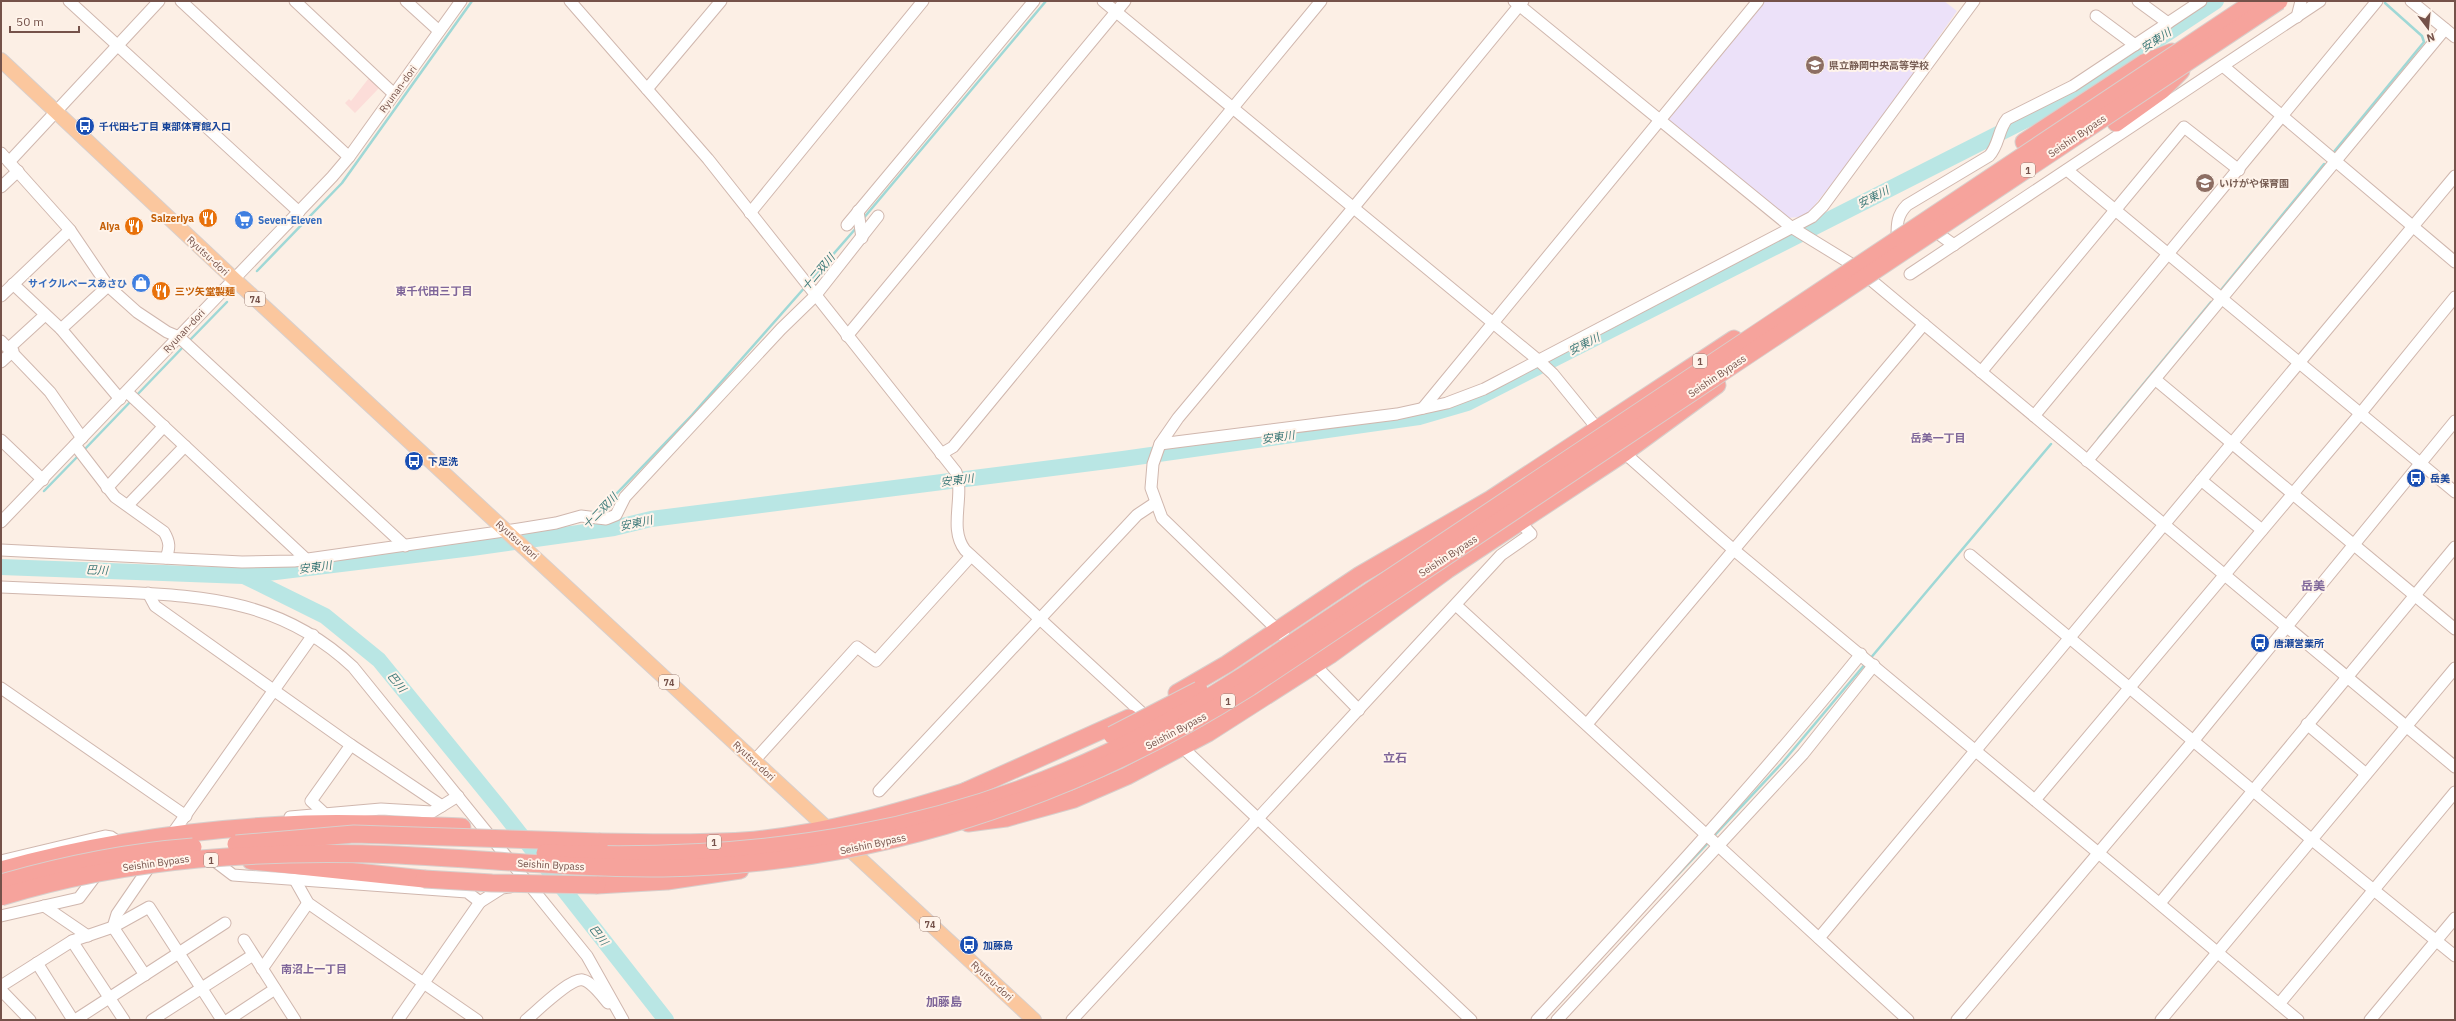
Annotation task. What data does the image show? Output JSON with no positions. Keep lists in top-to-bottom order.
{
  "streets": {
    "highway": ["Seishin Bypass", "1"],
    "main road": ["Ryutsu-dori", "74"],
    "street": ["Ryunan-dori"]
  },
  "crossings": [
    ["Ryunan-dori", "Ryutsu-dori"],
    ["Seishin Bypass", "1"],
    ["1", "Ryutsu-dori"]
  ],
  "districts": [
    "東千代田三丁目",
    "岳美一丁目",
    "岳美",
    "立石",
    "南沼上一丁目",
    "加藤島"
  ],
  "water": ["安東川", "十二双川", "巴川"],
  "places": {
    "school or university": ["県立静岡中央高等学校", "いけがや保育園"],
    "bus stop": [
      "千代田七丁目 東部体育館入口",
      "下足洗",
      "岳美",
      "唐瀬営業所",
      "加藤島"
    ],
    "restaurant": ["Saizeriya", "Aiya", "三ツ矢堂製麺"],
    "supermarket": ["Seven-Eleven"],
    "shop": ["サイクルベースあさひ"]
  },
  "scale_bar": "50 m",
  "north": "bottom"
}
